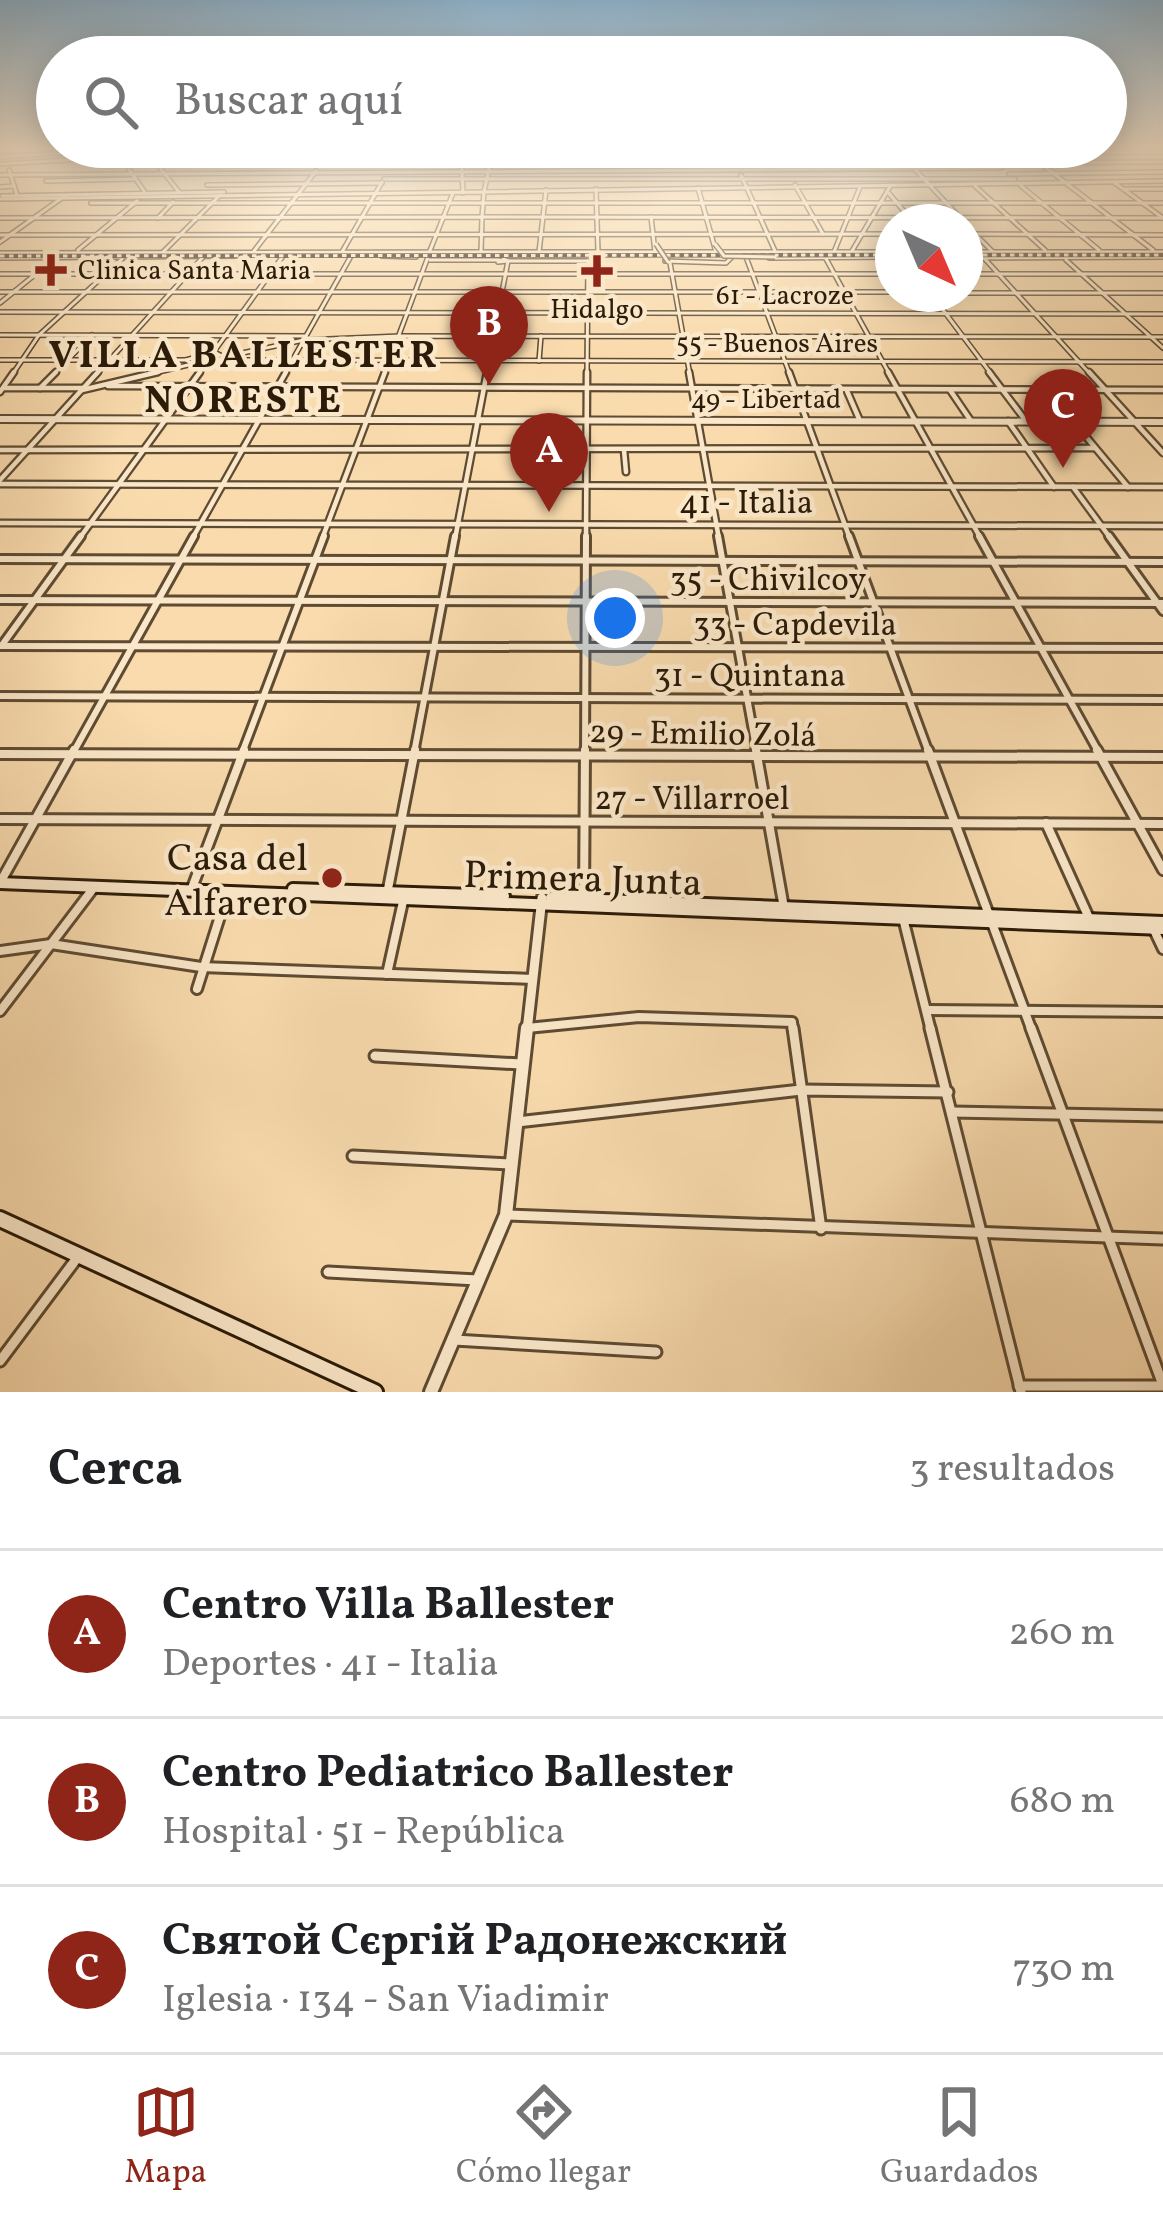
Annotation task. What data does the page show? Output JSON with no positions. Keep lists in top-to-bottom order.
{
  "streets": {
    "main road": ["Primera Junta"],
    "street": [
      "61 - Lacroze",
      "55 - Buenos Aires",
      "49 - Libertad",
      "41 - Italia",
      "35 - Chivilcoy",
      "33 - Capdevila",
      "31 - Quintana",
      "29 - Emilio Zolá",
      "27 - Villarroel"
    ]
  },
  "districts": ["VILLA BALLESTER NORESTE"],
  "places": {
    "health": ["Clinica Santa Maria", "Hidalgo"],
    "other": ["Casa del Alfarero"]
  },
  "north": "bottom right",
  "page": {
    "search": "Buscar aquí",
    "pins": ["B", "C", "A"],
    "heading": ["Cerca", "3 resultados"],
    "list": [
      {
        "mark": "A",
        "name": "Centro Villa Ballester",
        "note": "Deportes · 41 - Italia",
        "value": "260 m"
      },
      {
        "mark": "B",
        "name": "Centro Pediatrico Ballester",
        "note": "Hospital · 51 - República",
        "value": "680 m"
      },
      {
        "mark": "C",
        "name": "Святой Cєргій Pадонежский",
        "note": "Iglesia · 134 - San Viadimir",
        "value": "730 m"
      }
    ],
    "nav": ["Mapa", "Cómo llegar", "Guardados"]
  }
}
